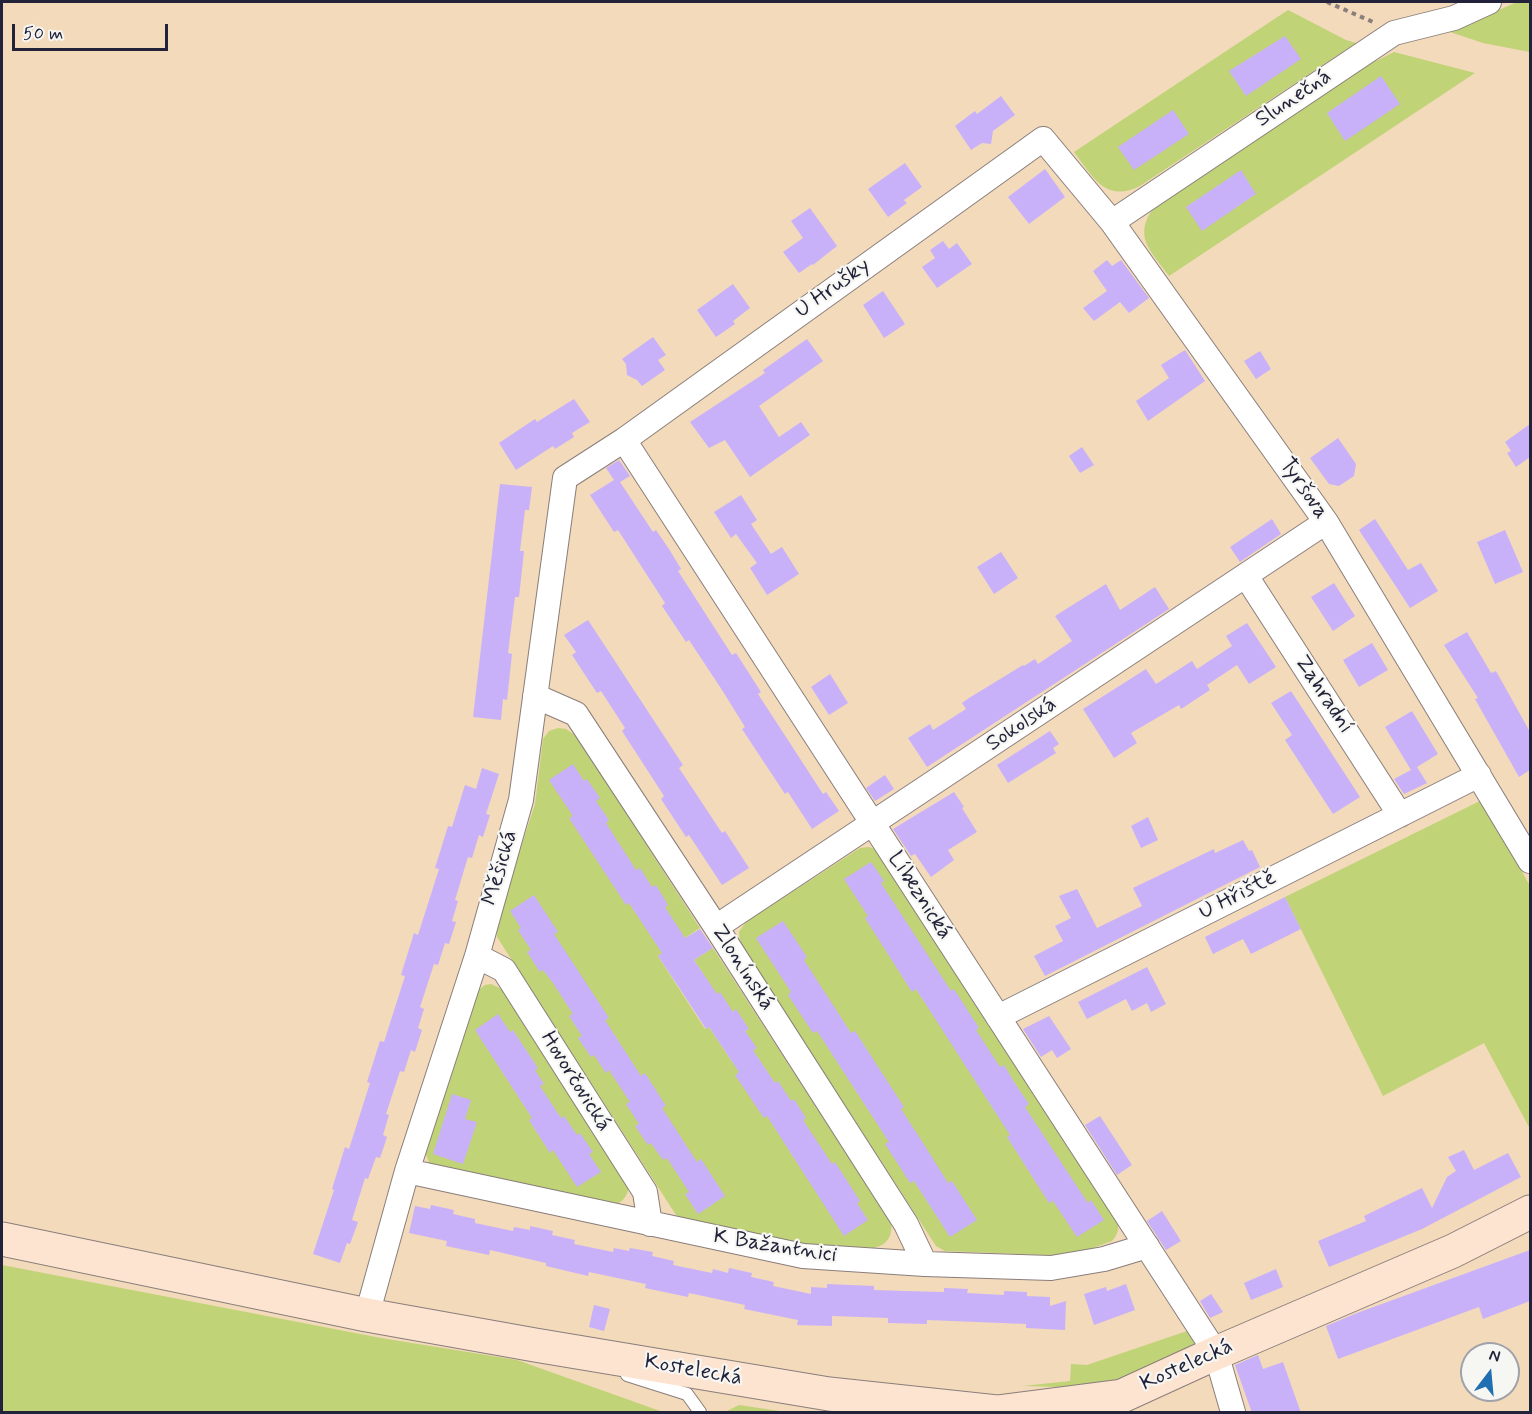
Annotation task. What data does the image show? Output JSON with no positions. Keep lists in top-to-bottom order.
{
  "streets": {
    "main road": ["Kostelecká"],
    "street": [
      "Slunečná",
      "U Hrušky",
      "Tyršova",
      "Zahradní",
      "Sokolská",
      "Měšická",
      "Líbeznická",
      "U Hřiště",
      "Zlonínská",
      "Hovorčovická",
      "K Bažantnici"
    ]
  },
  "crossings": [
    ["Slunečná", "Tyršova"],
    ["U Hrušky", "Tyršova"],
    ["U Hrušky", "Měšická"],
    ["U Hrušky", "Líbeznická"],
    ["Tyršova", "Sokolská"],
    ["Tyršova", "U Hřiště"],
    ["Zahradní", "Sokolská"],
    ["Zahradní", "U Hřiště"],
    ["Sokolská", "Líbeznická"],
    ["Sokolská", "Zlonínská"],
    ["Měšická", "Líbeznická"],
    ["Měšická", "Zlonínská"],
    ["Měšická", "Hovorčovická"],
    ["Měšická", "K Bažantnici"],
    ["Měšická", "Kostelecká"],
    ["Líbeznická", "U Hřiště"],
    ["Líbeznická", "K Bažantnici"],
    ["Líbeznická", "Kostelecká"],
    ["Zlonínská", "K Bažantnici"],
    ["Hovorčovická", "K Bažantnici"]
  ],
  "scale_bar": "50 m",
  "north": "top"
}
